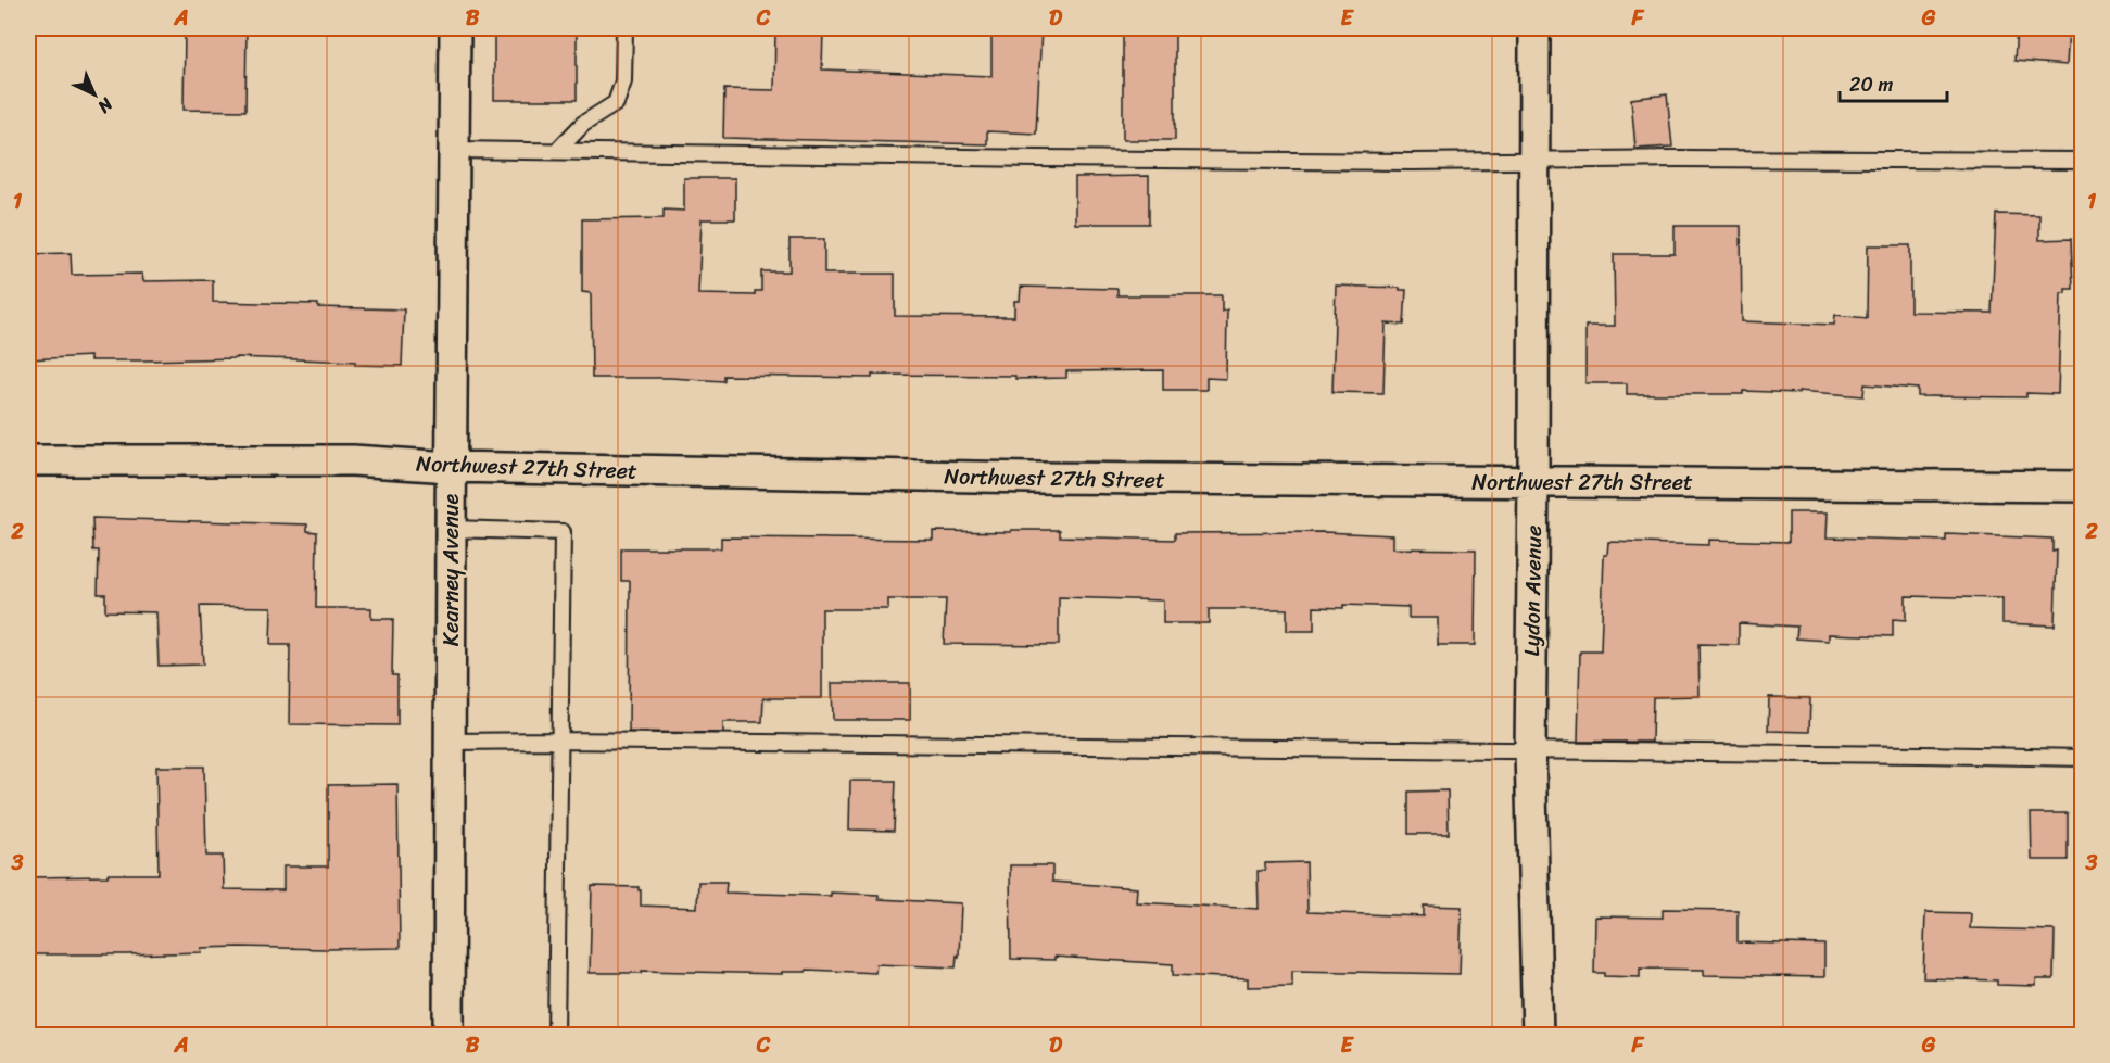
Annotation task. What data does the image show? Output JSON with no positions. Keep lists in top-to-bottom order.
{
  "streets": {
    "street": ["Northwest 27th Street", "Kearney Avenue", "Lydon Avenue"]
  },
  "crossings": [
    ["Northwest 27th Street", "Kearney Avenue"],
    ["Northwest 27th Street", "Lydon Avenue"]
  ],
  "scale_bar": "20 m",
  "north": "bottom right",
  "grid": {
    "columns": [
      "A",
      "B",
      "C",
      "D",
      "E",
      "F",
      "G"
    ],
    "rows": ["1", "2", "3"]
  }
}
